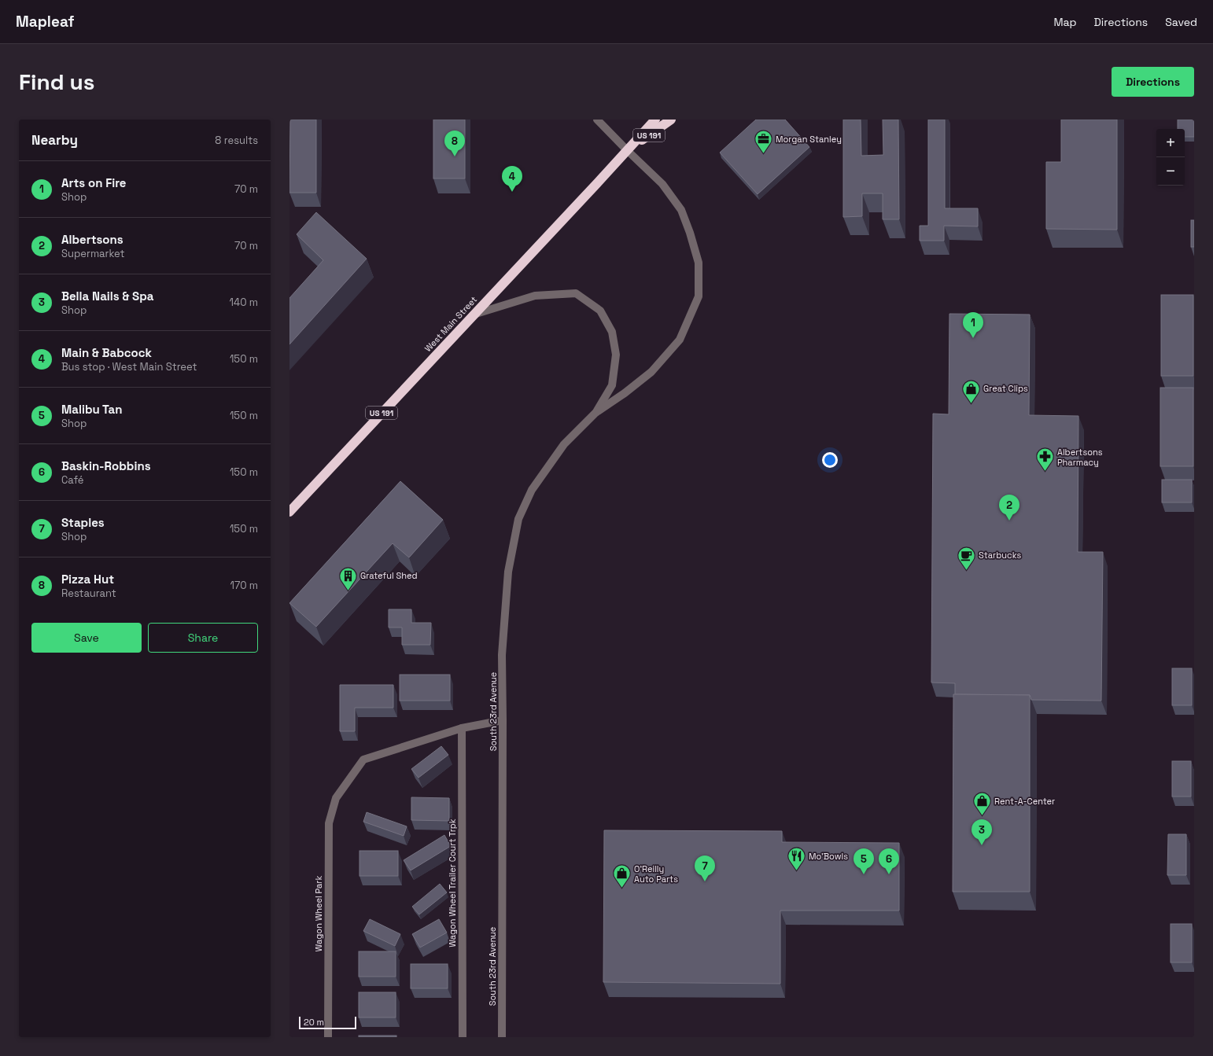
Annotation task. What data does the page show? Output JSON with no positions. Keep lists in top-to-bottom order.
{
  "streets": {
    "highway": ["US 191", "West Main Street"],
    "street": ["South 23rd Avenue", "Wagon Wheel Trailer Court Trpk", "Wagon Wheel Park"]
  },
  "crossings": [
    ["West Main Street", "South 23rd Avenue"],
    ["Wagon Wheel Trailer Court Trpk", "Wagon Wheel Park"]
  ],
  "places": {
    "office": ["Morgan Stanley"],
    "shop": ["Great Clips", "Rent-A-Center", "O'Reilly Auto Parts"],
    "pharmacy": ["Albertsons Pharmacy"],
    "cafe": ["Starbucks"],
    "building": ["Grateful Shed"],
    "restaurant": ["Mo'Bowls"]
  },
  "scale_bar": "20 m",
  "page": {
    "header": "Mapleaf",
    "nav": ["Map", "Directions", "Saved"],
    "buttons": [
      "Directions",
      ["Save", "Share"]
    ],
    "title": "Find us",
    "heading": ["Nearby", "8 results"],
    "map_buttons": ["+", "−"],
    "pins": [
      "8",
      "4",
      "1",
      "2",
      "3",
      "5",
      "6",
      "7"
    ],
    "list": [
      {
        "mark": "1",
        "name": "Arts on Fire",
        "note": "Shop",
        "value": "70 m"
      },
      {
        "mark": "2",
        "name": "Albertsons",
        "note": "Supermarket",
        "value": "70 m"
      },
      {
        "mark": "3",
        "name": "Bella Nails & Spa",
        "note": "Shop",
        "value": "140 m"
      },
      {
        "mark": "4",
        "name": "Main & Babcock",
        "note": "Bus stop · West Main Street",
        "value": "150 m"
      },
      {
        "mark": "5",
        "name": "Malibu Tan",
        "note": "Shop",
        "value": "150 m"
      },
      {
        "mark": "6",
        "name": "Baskin-Robbins",
        "note": "Café",
        "value": "150 m"
      },
      {
        "mark": "7",
        "name": "Staples",
        "note": "Shop",
        "value": "150 m"
      },
      {
        "mark": "8",
        "name": "Pizza Hut",
        "note": "Restaurant",
        "value": "170 m"
      }
    ],
    "scale": "20 m"
  }
}
